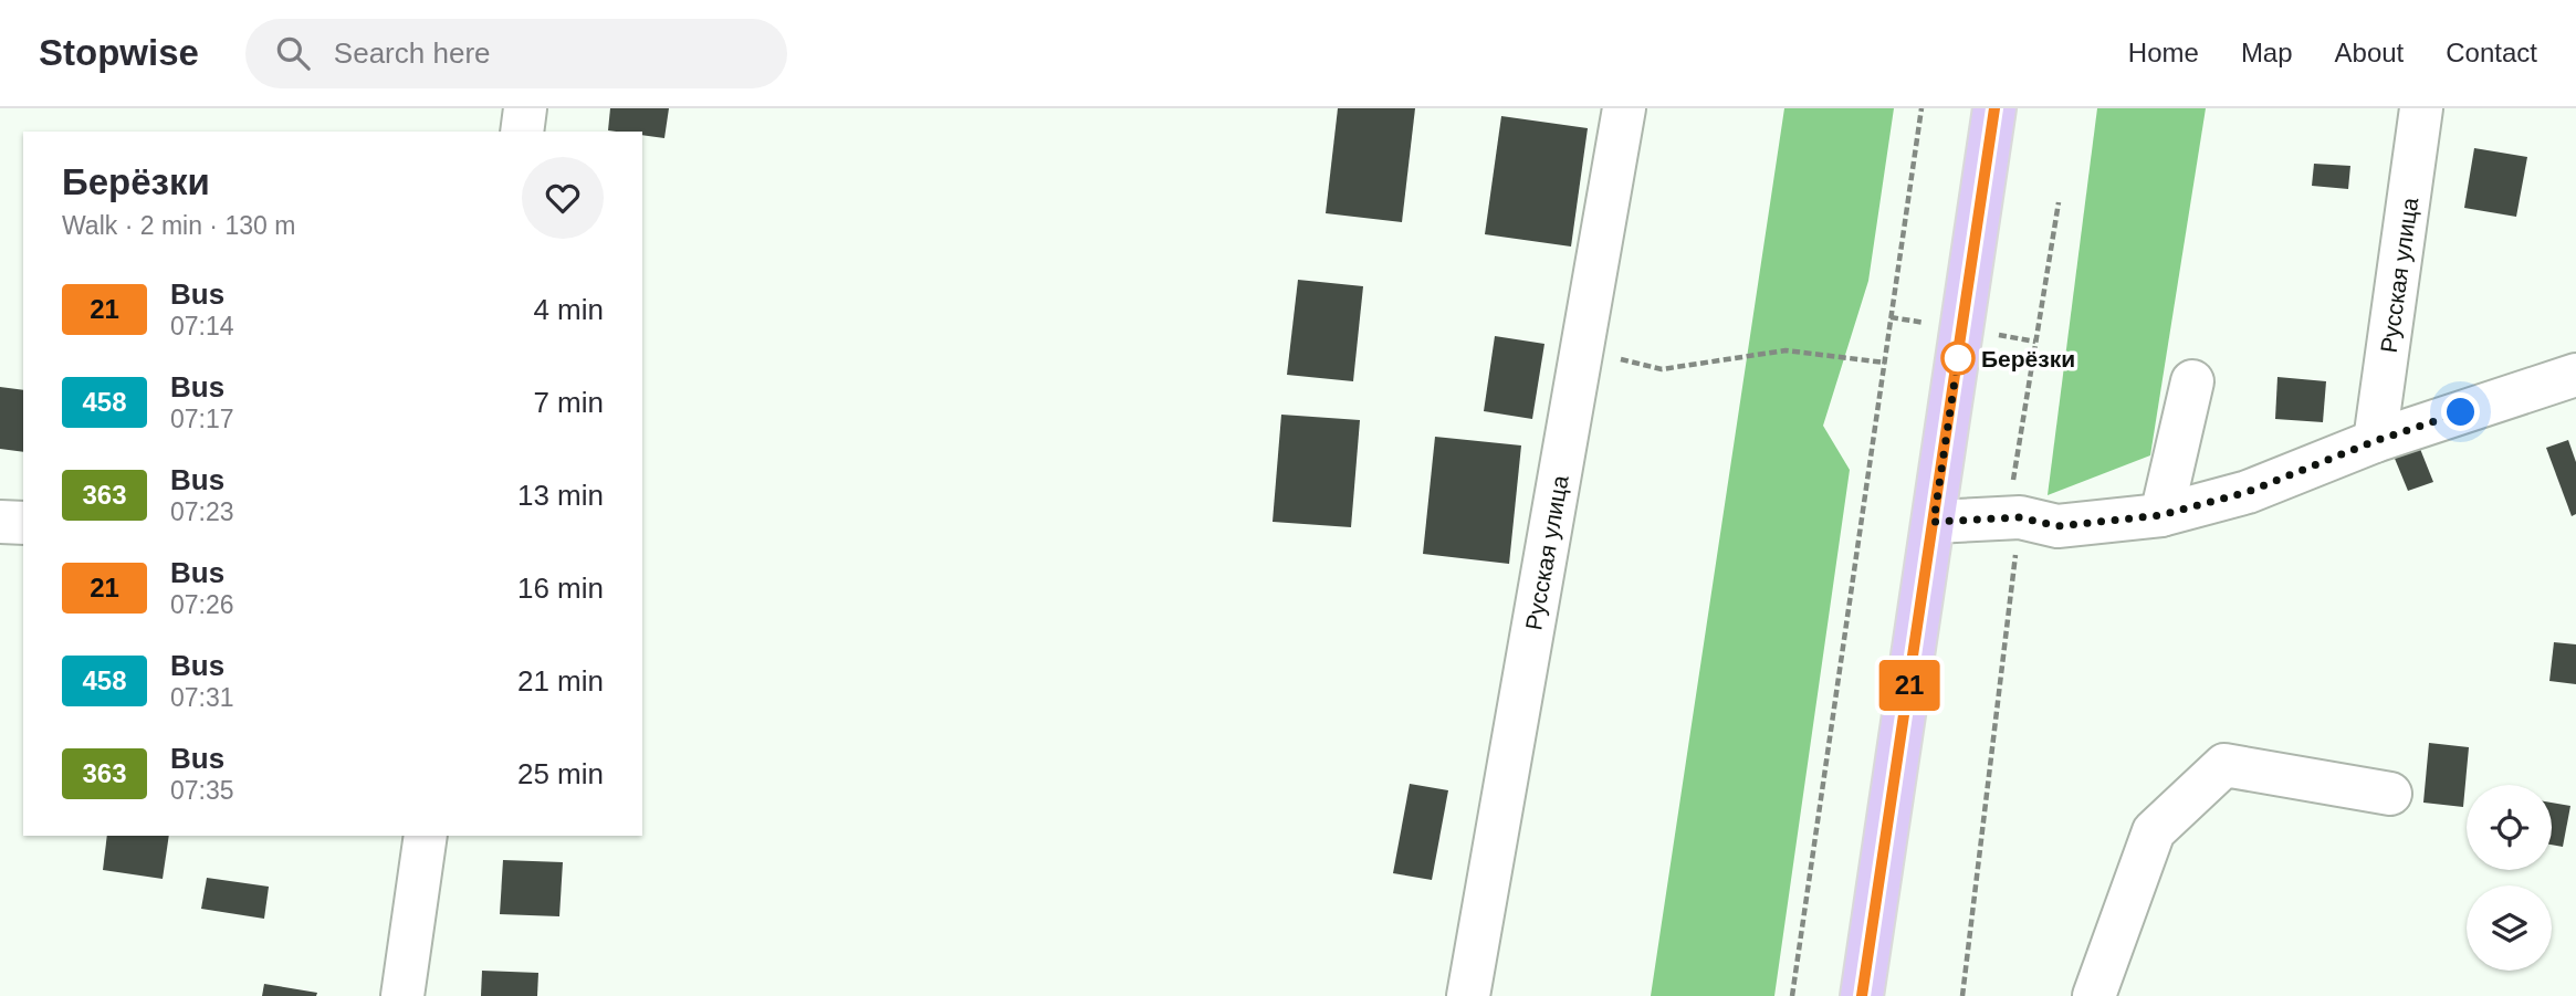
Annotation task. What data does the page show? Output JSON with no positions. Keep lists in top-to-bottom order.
{
  "streets": {
    "street": ["Русская улица"]
  },
  "places": ["Берёзки"],
  "lines": ["bus line 21"],
  "page": {
    "header": "Stopwise",
    "search": "Search here",
    "nav": [
      "Home",
      "Map",
      "About",
      "Contact"
    ],
    "on_map": "21",
    "heading": ["Берёзки", "Walk · 2 min · 130 m"],
    "list": [
      {
        "mark": "21",
        "name": "Bus",
        "note": "07:14",
        "value": "4 min"
      },
      {
        "mark": "458",
        "name": "Bus",
        "note": "07:17",
        "value": "7 min"
      },
      {
        "mark": "363",
        "name": "Bus",
        "note": "07:23",
        "value": "13 min"
      },
      {
        "mark": "21",
        "name": "Bus",
        "note": "07:26",
        "value": "16 min"
      },
      {
        "mark": "458",
        "name": "Bus",
        "note": "07:31",
        "value": "21 min"
      },
      {
        "mark": "363",
        "name": "Bus",
        "note": "07:35",
        "value": "25 min"
      }
    ]
  }
}
